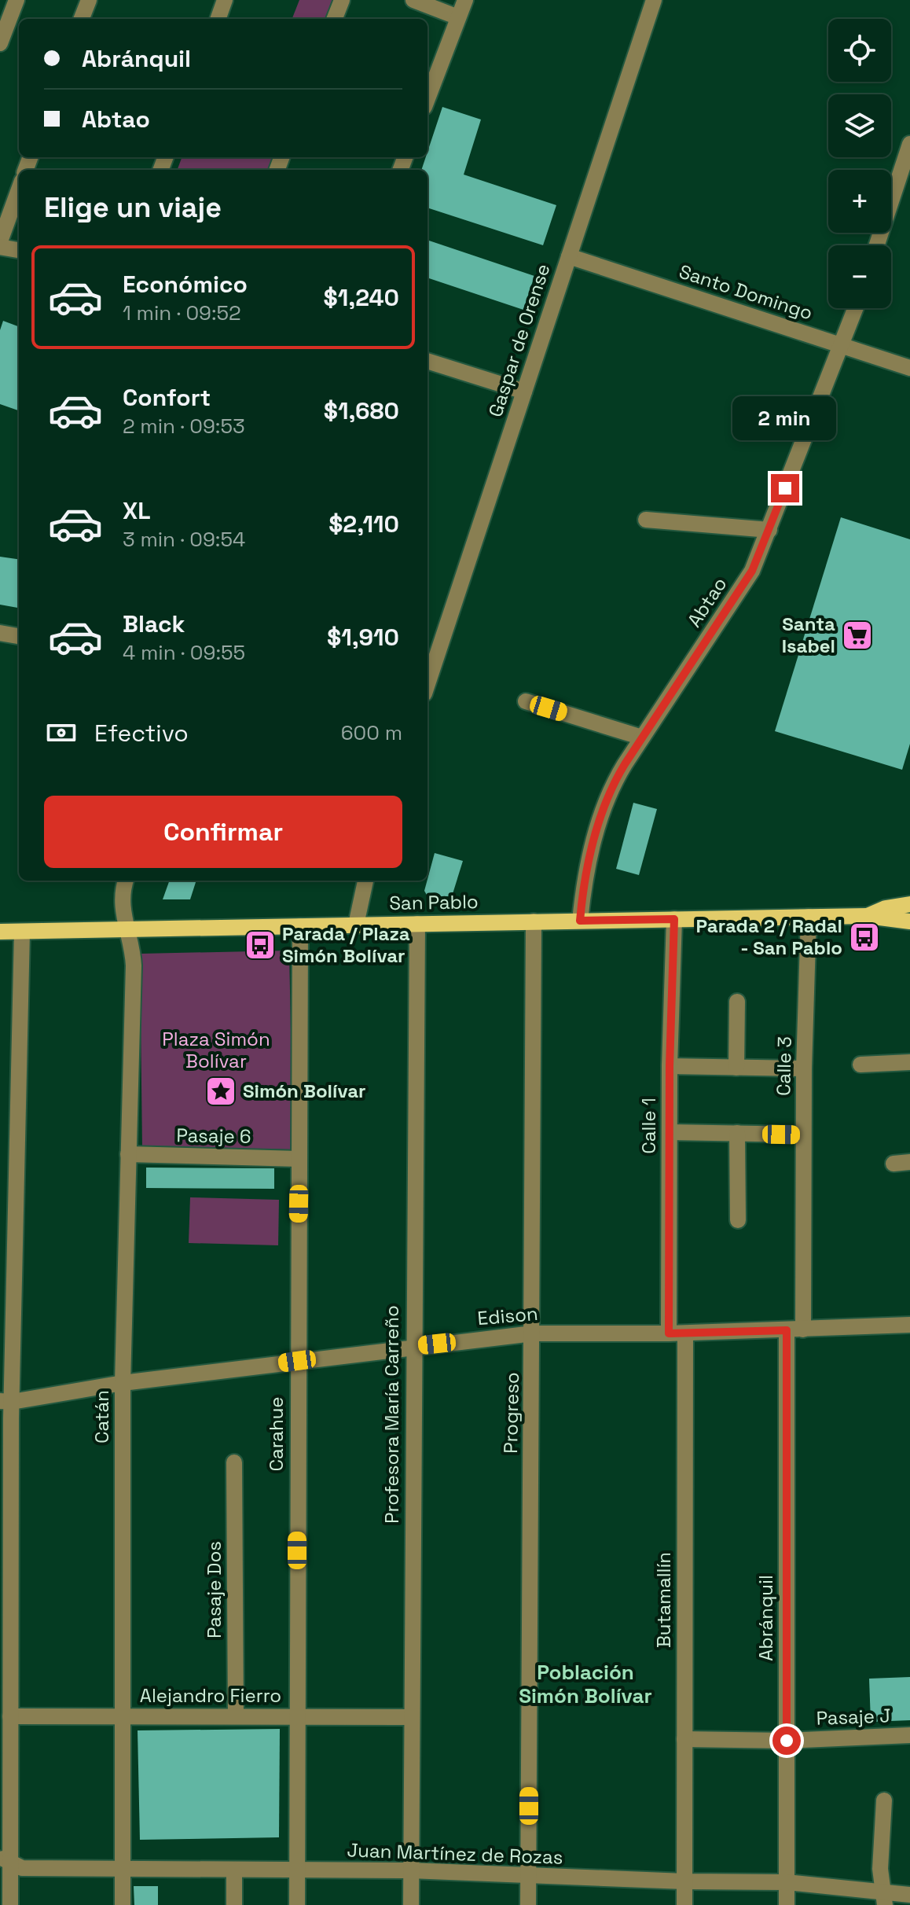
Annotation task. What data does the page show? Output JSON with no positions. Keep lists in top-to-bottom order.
{
  "streets": {
    "main road": ["San Pablo"],
    "street": [
      "Santo Domingo",
      "Gaspar de Orense",
      "Abtao",
      "Calle 3",
      "Calle 1",
      "Pasaje 6",
      "Edison",
      "Progreso",
      "Profesora María Carreño",
      "Catán",
      "Carahue",
      "Pasaje Dos",
      "Butamallín",
      "Abránquil",
      "Alejandro Fierro",
      "Pasaje J",
      "Juan Martínez de Rozas"
    ]
  },
  "crossings": [
    ["Santo Domingo", "Gaspar de Orense"],
    ["Santo Domingo", "Abtao"],
    ["Abtao", "San Pablo"],
    ["San Pablo", "Calle 3"],
    ["San Pablo", "Calle 1"],
    ["San Pablo", "Progreso"],
    ["San Pablo", "Profesora María Carreño"],
    ["San Pablo", "Catán"],
    ["San Pablo", "Carahue"],
    ["Calle 3", "Edison"],
    ["Calle 1", "Edison"],
    ["Calle 1", "Butamallín"],
    ["Pasaje 6", "Catán"],
    ["Pasaje 6", "Carahue"],
    ["Edison", "Progreso"],
    ["Edison", "Profesora María Carreño"],
    ["Edison", "Catán"],
    ["Edison", "Carahue"],
    ["Edison", "Butamallín"],
    ["Edison", "Abránquil"],
    ["Progreso", "Juan Martínez de Rozas"],
    ["Profesora María Carreño", "Alejandro Fierro"],
    ["Profesora María Carreño", "Juan Martínez de Rozas"],
    ["Catán", "Alejandro Fierro"],
    ["Catán", "Juan Martínez de Rozas"],
    ["Carahue", "Alejandro Fierro"],
    ["Carahue", "Juan Martínez de Rozas"],
    ["Pasaje Dos", "Alejandro Fierro"],
    ["Butamallín", "Pasaje J"],
    ["Butamallín", "Juan Martínez de Rozas"],
    ["Abránquil", "Pasaje J"],
    ["Abránquil", "Juan Martínez de Rozas"]
  ],
  "districts": ["Población Simón Bolívar"],
  "parks": ["Plaza Simón Bolívar"],
  "places": {
    "supermarket": ["Santa Isabel"],
    "bus stop": ["Parada 2 / Radal - San Pablo", "Parada / Plaza Simón Bolívar"],
    "place": ["Simón Bolívar"]
  },
  "page": {
    "map_buttons": ["+", "−"],
    "banner": ["Abránquil", "Abtao"],
    "heading": "Elige un viaje",
    "list": [
      {
        "name": "Económico",
        "note": "1 min · 09:52",
        "value": "$1,240"
      },
      {
        "name": "Confort",
        "note": "2 min · 09:53",
        "value": "$1,680"
      },
      {
        "name": "XL",
        "note": "3 min · 09:54",
        "value": "$2,110"
      },
      {
        "name": "Black",
        "note": "4 min · 09:55",
        "value": "$1,910"
      }
    ],
    "bubble": "2 min",
    "pay": ["Efectivo", "600 m"],
    "buttons": "Confirmar"
  }
}
